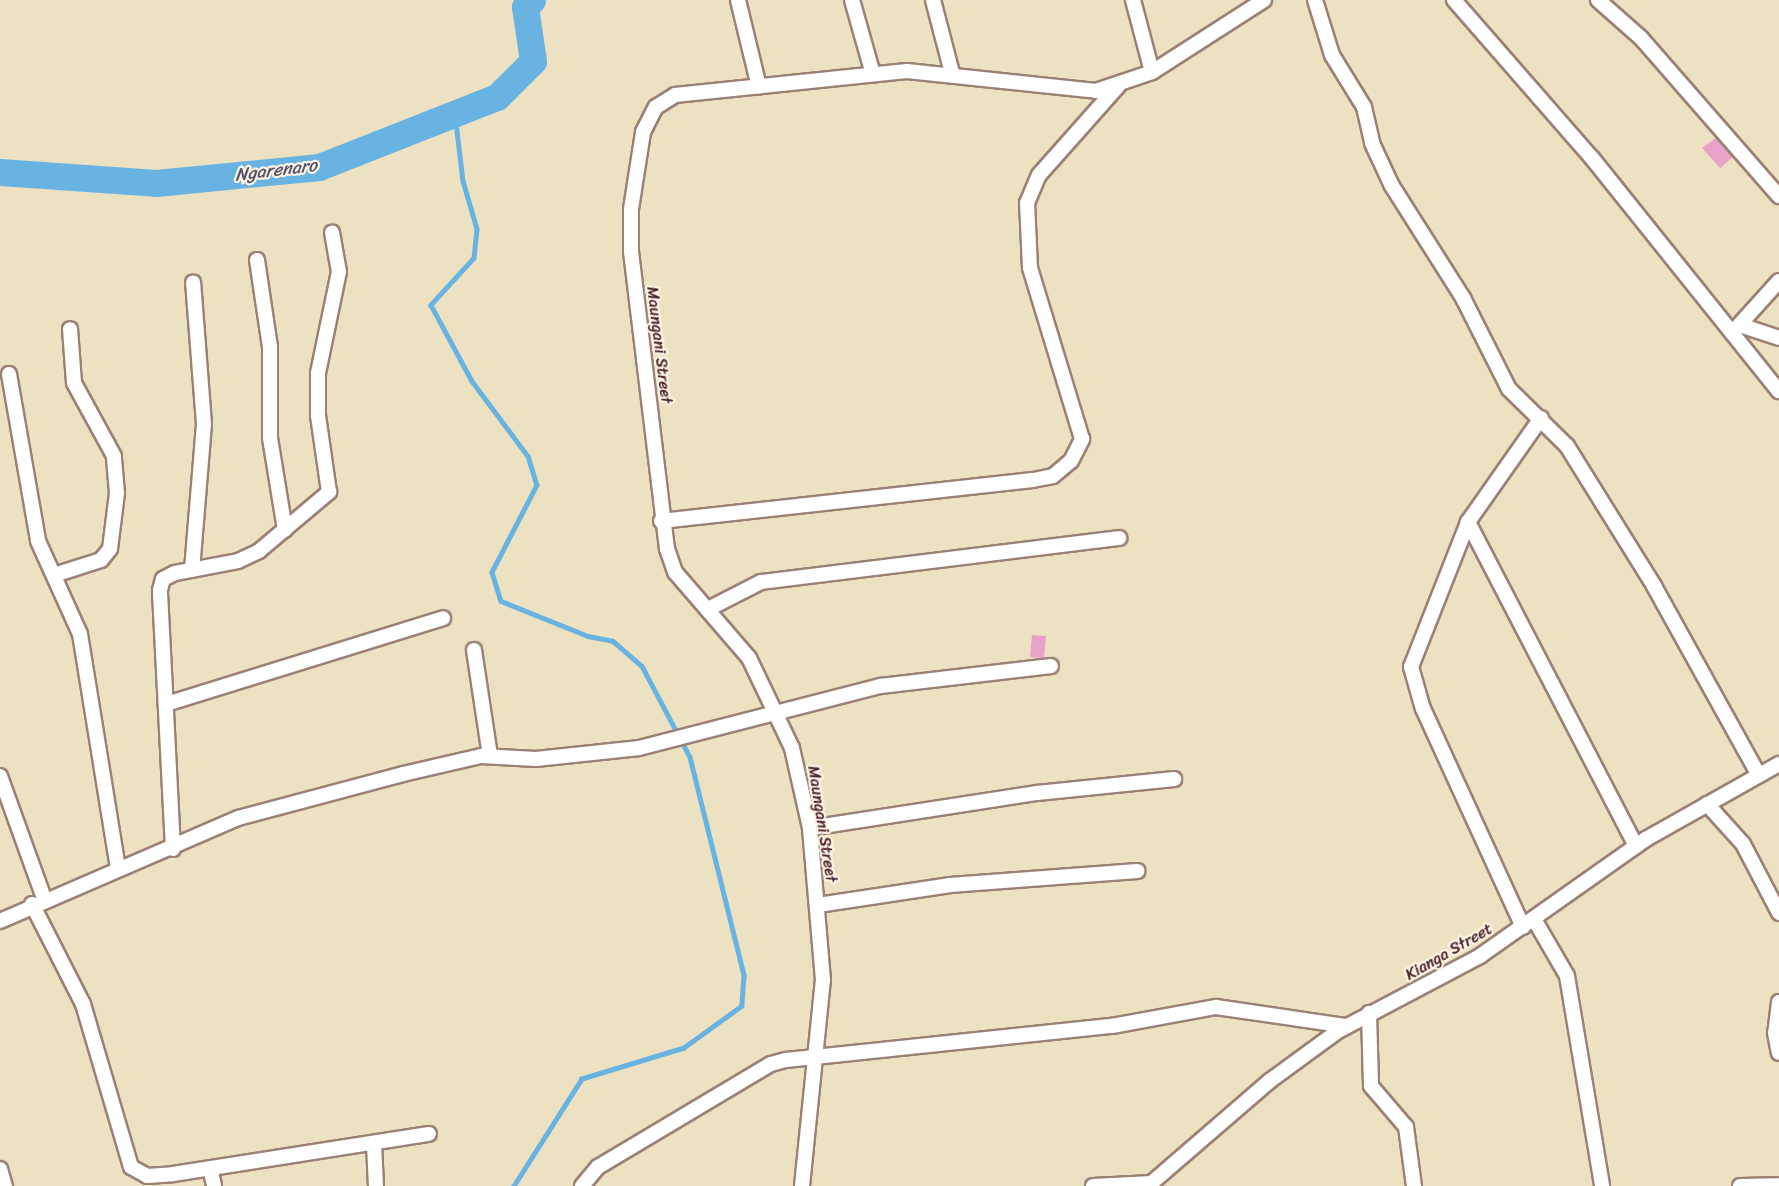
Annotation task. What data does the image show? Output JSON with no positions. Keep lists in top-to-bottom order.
{
  "streets": {
    "street": ["Maungani Street", "Kianga Street"]
  },
  "water": ["Ngarenaro"]
}
